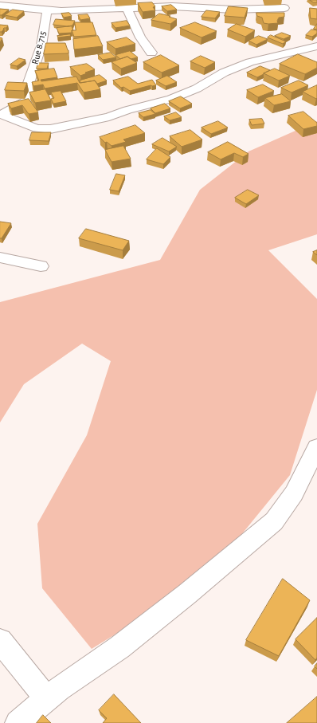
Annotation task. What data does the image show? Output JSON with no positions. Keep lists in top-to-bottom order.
{
  "streets": {
    "street": ["Rue 8.715"]
  }
}
